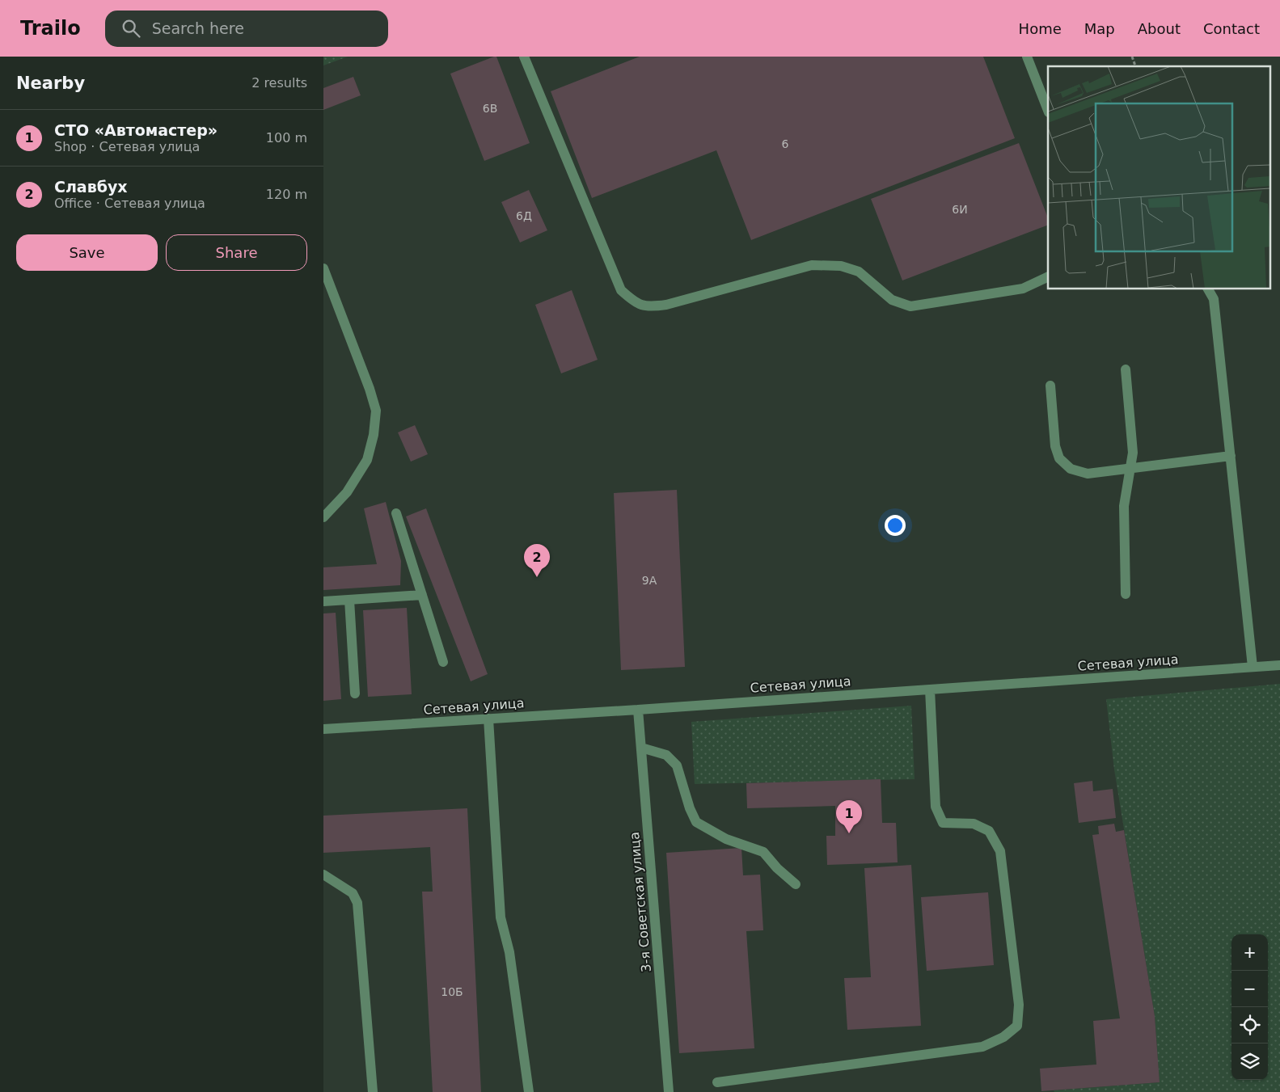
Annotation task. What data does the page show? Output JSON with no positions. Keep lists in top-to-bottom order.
{
  "streets": {
    "street": ["Сетевая улица", "3-я Советская улица"]
  },
  "crossings": [
    ["Сетевая улица", "3-я Советская улица"]
  ],
  "house_numbers": [
    "6В",
    "6",
    "6И",
    "6Д",
    "9А",
    "10Б"
  ],
  "page": {
    "header": "Trailo",
    "search": "Search here",
    "nav": [
      "Home",
      "Map",
      "About",
      "Contact"
    ],
    "heading": ["Nearby", "2 results"],
    "list": [
      {
        "mark": "1",
        "name": "СТО «Автомастер»",
        "note": "Shop · Сетевая улица",
        "value": "100 m"
      },
      {
        "mark": "2",
        "name": "Славбух",
        "note": "Office · Сетевая улица",
        "value": "120 m"
      }
    ],
    "buttons": ["Save", "Share"],
    "pins": ["2", "1"],
    "map_buttons": ["+", "−"]
  }
}
